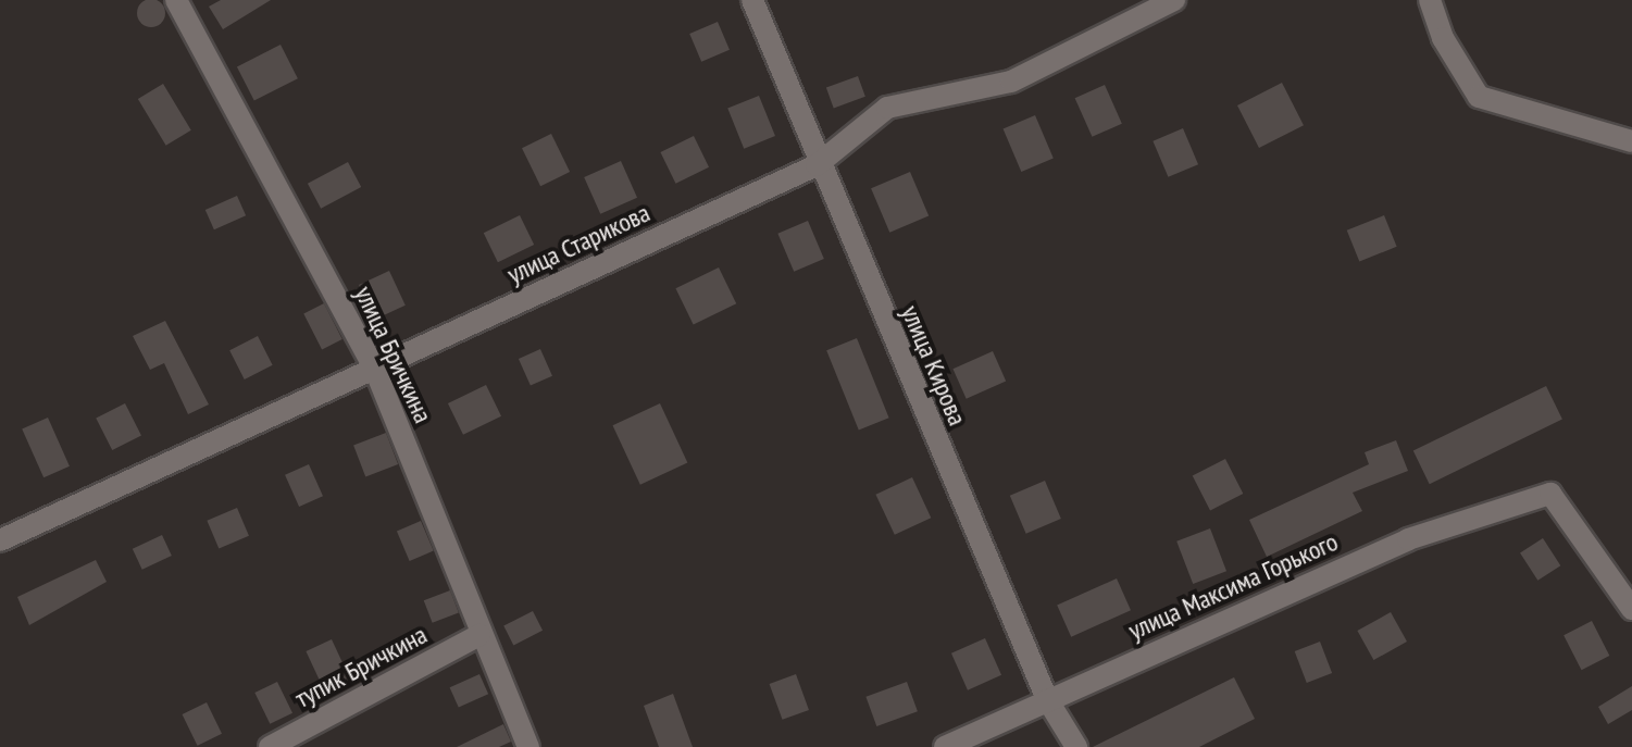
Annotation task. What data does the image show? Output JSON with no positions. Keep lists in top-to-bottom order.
{
  "streets": {
    "street": [
      "улица Старикова",
      "улица Бричкина",
      "улица Кирова",
      "улица Максима Горького",
      "тупик Бричкина"
    ]
  },
  "crossings": [
    ["улица Старикова", "улица Бричкина"],
    ["улица Старикова", "улица Кирова"],
    ["улица Бричкина", "тупик Бричкина"],
    ["улица Кирова", "улица Максима Горького"]
  ]
}
